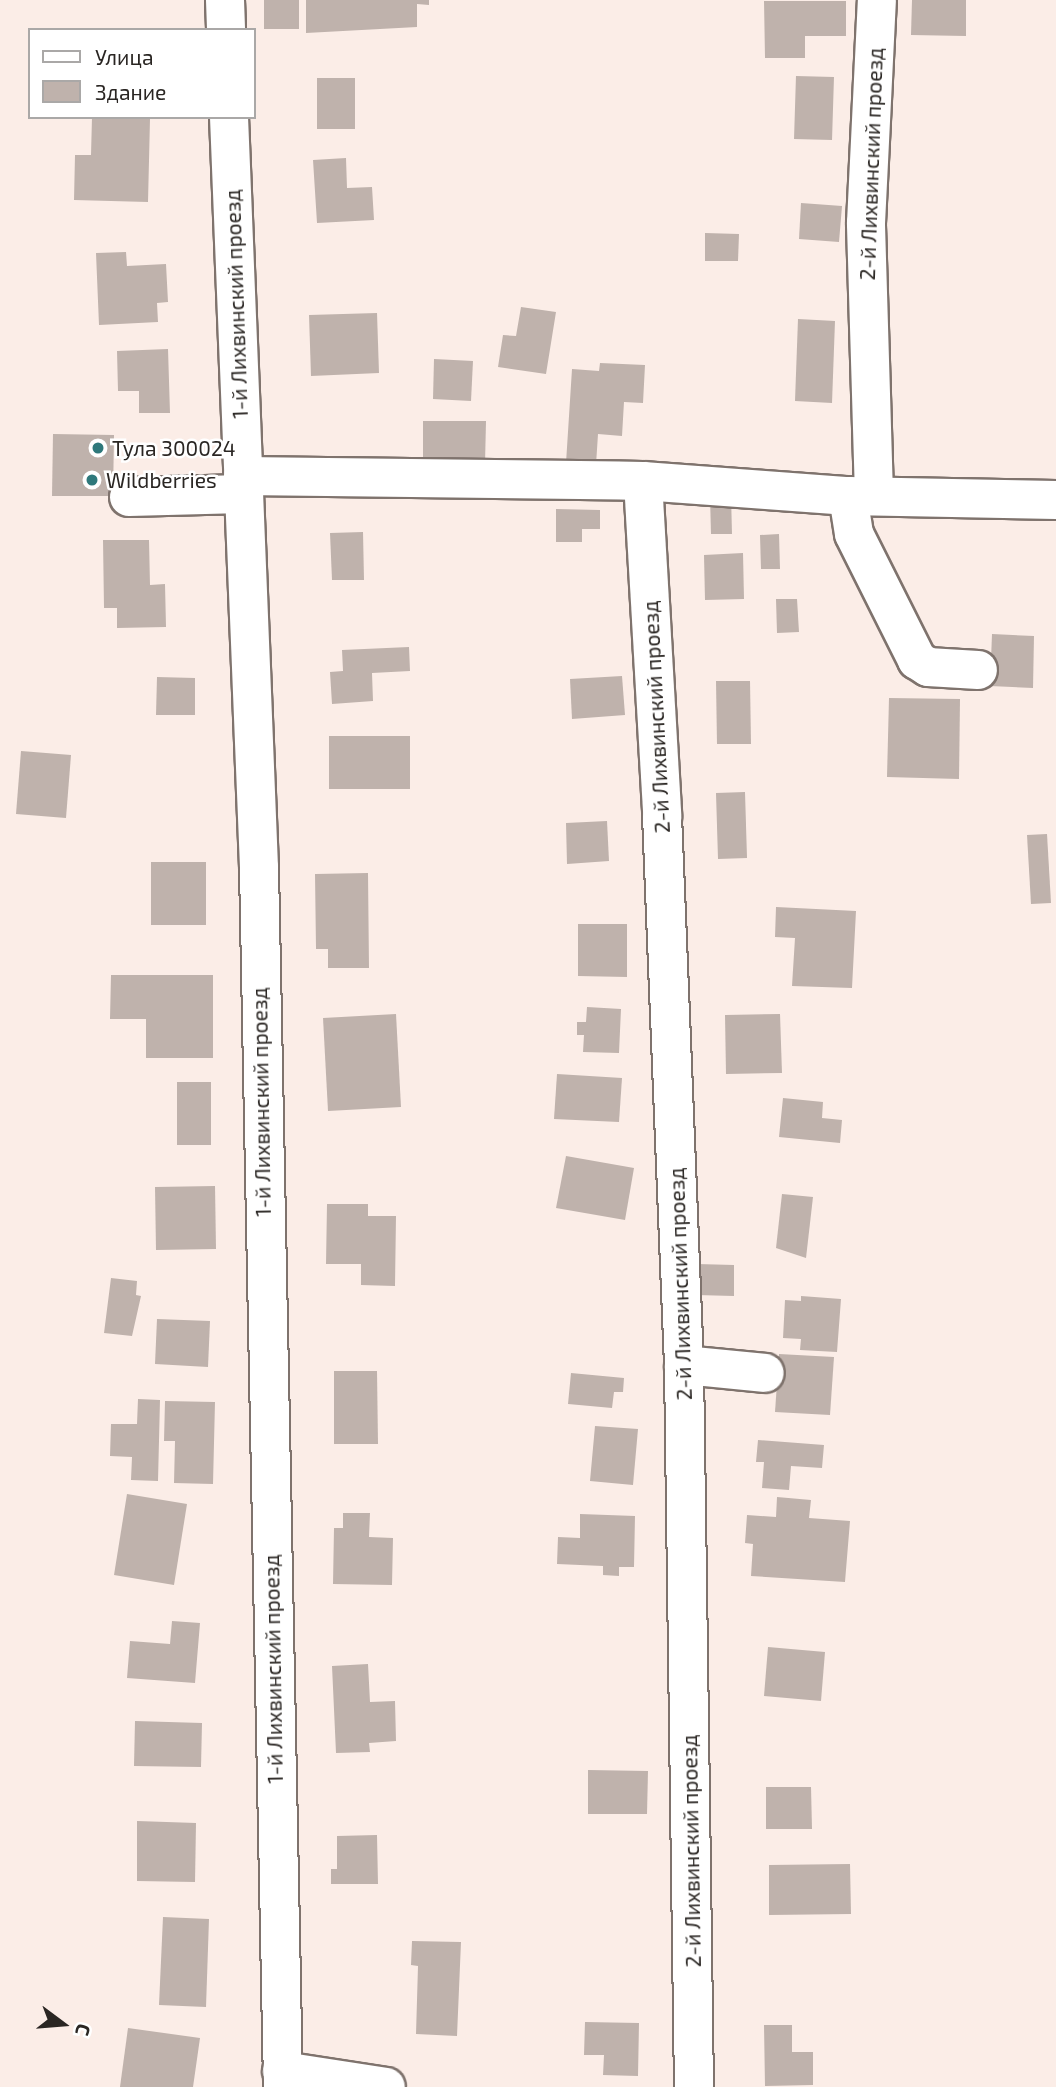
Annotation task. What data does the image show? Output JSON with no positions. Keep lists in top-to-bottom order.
{
  "streets": {
    "street": ["2-й Лихвинский проезд", "1-й Лихвинский проезд"]
  },
  "places": ["Тула 300024", "Wildberries"],
  "legend": ["Улица", "Здание"],
  "north": "right"
}
